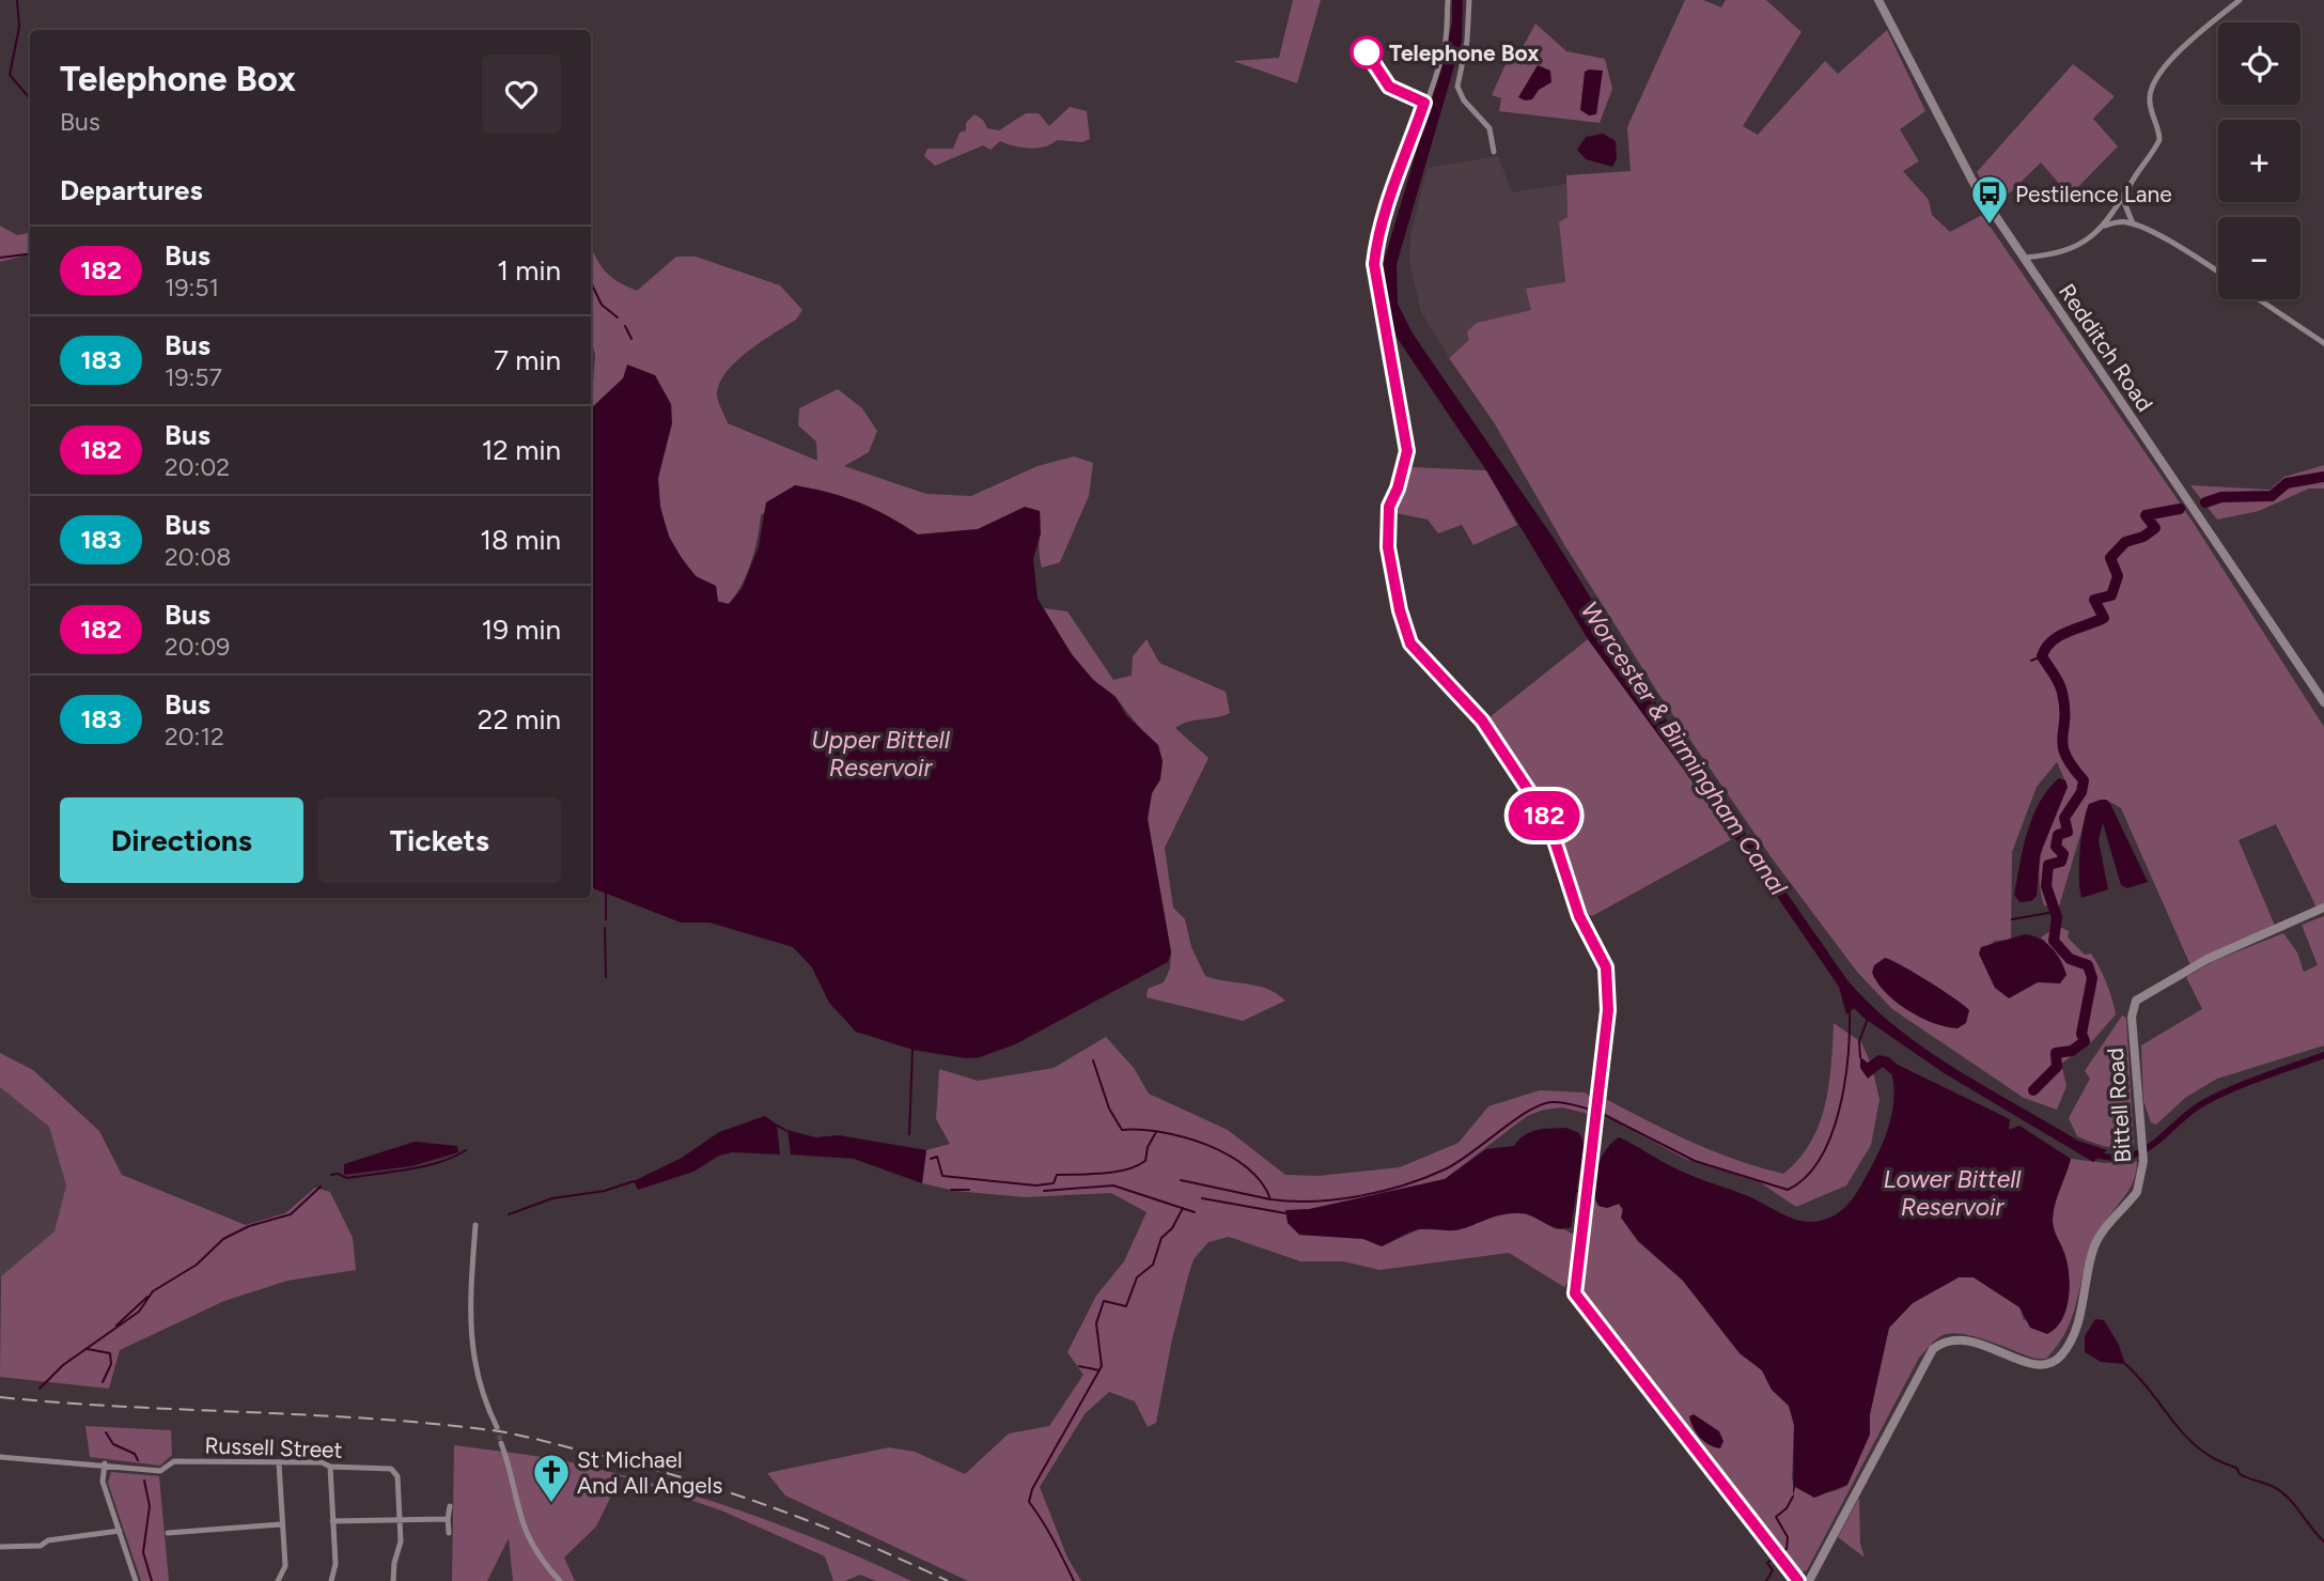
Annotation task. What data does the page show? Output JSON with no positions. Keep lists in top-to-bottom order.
{
  "streets": {
    "main road": ["Redditch Road", "Bittell Road"],
    "street": ["Russell Street"]
  },
  "water": ["Upper Bittell Reservoir", "Worcester & Birmingham Canal", "Lower Bittell Reservoir"],
  "places": {
    "other": ["Telephone Box"],
    "bus stop": ["Pestilence Lane"],
    "church": ["St Michael And All Angels"]
  },
  "lines": ["bus line 182"],
  "page": {
    "on_map": "182",
    "map_buttons": ["+", "−"],
    "heading": [
      ["Telephone Box", "Bus"],
      "Departures"
    ],
    "list": [
      {
        "mark": "182",
        "name": "Bus",
        "note": "19:51",
        "value": "1 min"
      },
      {
        "mark": "183",
        "name": "Bus",
        "note": "19:57",
        "value": "7 min"
      },
      {
        "mark": "182",
        "name": "Bus",
        "note": "20:02",
        "value": "12 min"
      },
      {
        "mark": "183",
        "name": "Bus",
        "note": "20:08",
        "value": "18 min"
      },
      {
        "mark": "182",
        "name": "Bus",
        "note": "20:09",
        "value": "19 min"
      },
      {
        "mark": "183",
        "name": "Bus",
        "note": "20:12",
        "value": "22 min"
      }
    ],
    "buttons": ["Directions", "Tickets"]
  }
}
